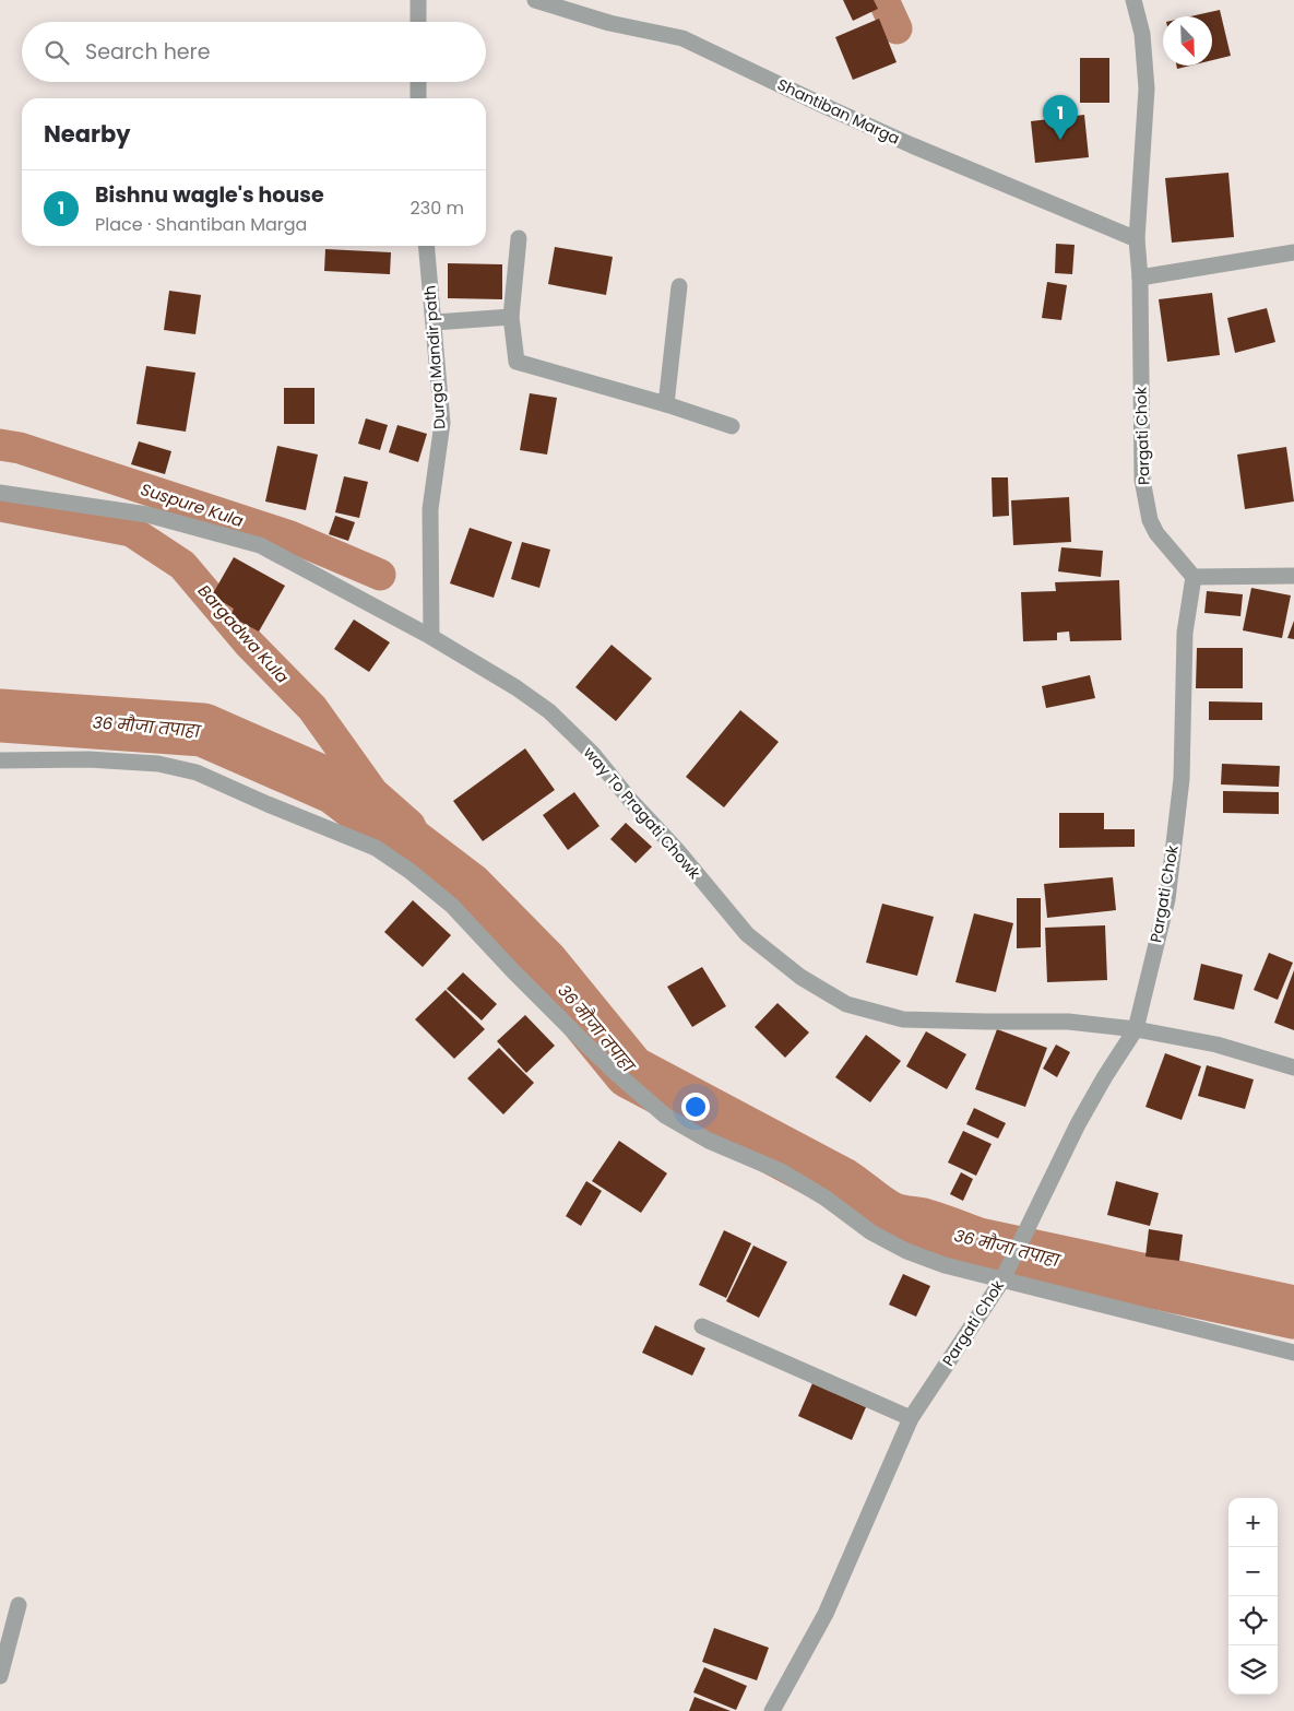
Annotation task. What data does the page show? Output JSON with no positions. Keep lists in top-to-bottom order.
{
  "streets": {
    "street": [
      "Shantiban Marga",
      "Durga Mandir path",
      "Pargati Chok",
      "way To Pragati Chowk"
    ]
  },
  "crossings": [
    ["Shantiban Marga", "Pargati Chok"],
    ["Durga Mandir path", "way To Pragati Chowk"],
    ["Pargati Chok", "way To Pragati Chowk"]
  ],
  "water": ["Suspure Kula", "Bargadwa Kula", "३६ मौजा तपाहा"],
  "north": "bottom right",
  "page": {
    "search": "Search here",
    "pins": "1",
    "heading": "Nearby",
    "list": [
      {
        "mark": "1",
        "name": "Bishnu wagle's house",
        "note": "Place · Shantiban Marga",
        "value": "230 m"
      }
    ],
    "map_buttons": ["+", "−"]
  }
}
